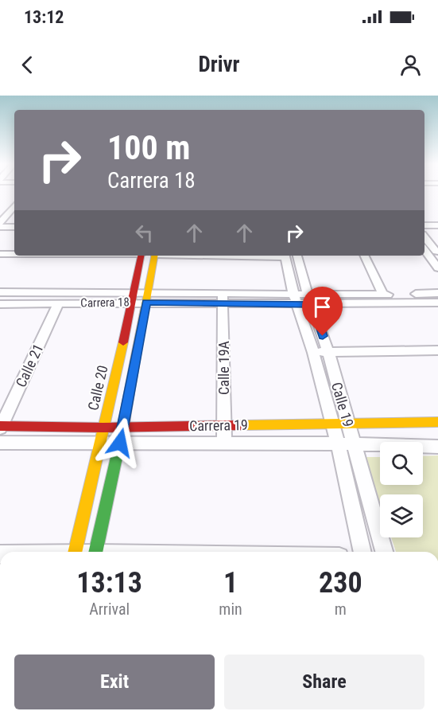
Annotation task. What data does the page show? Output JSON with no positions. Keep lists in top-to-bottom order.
{
  "streets": {
    "street": [
      "Carrera 18",
      "Calle 21",
      "Calle 19A",
      "Calle 20",
      "Calle 19",
      "Carrera 19"
    ]
  },
  "crossings": [
    ["Carrera 18", "Calle 21"],
    ["Carrera 18", "Calle 19A"],
    ["Carrera 18", "Calle 20"],
    ["Carrera 18", "Calle 19"],
    ["Calle 21", "Carrera 19"],
    ["Calle 19A", "Carrera 19"],
    ["Calle 20", "Carrera 19"],
    ["Calle 19", "Carrera 19"]
  ],
  "page": {
    "status": "13:12",
    "header": "Drivr",
    "turn": ["100 m", "Carrera 18"],
    "eta": [
      "13:13",
      "Arrival",
      "1",
      "min",
      "230",
      "m"
    ],
    "buttons": ["Exit", "Share"]
  }
}
